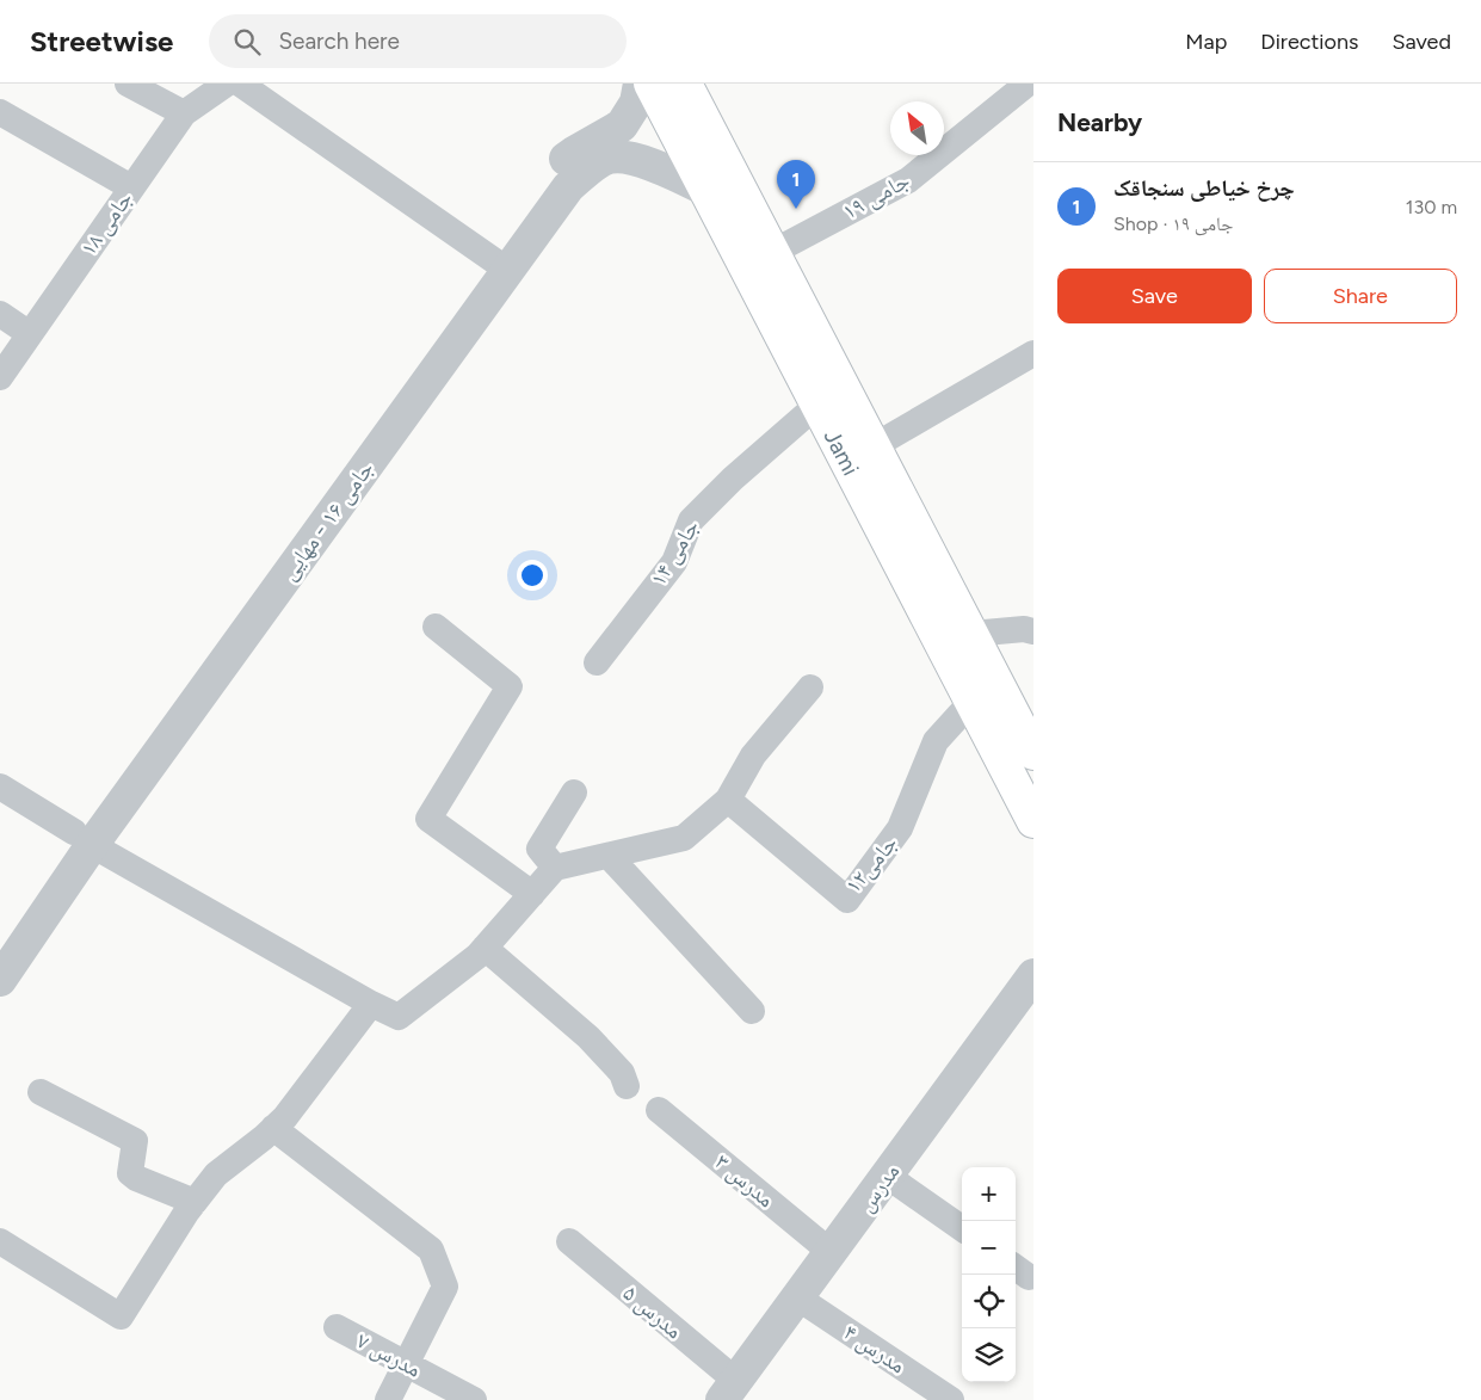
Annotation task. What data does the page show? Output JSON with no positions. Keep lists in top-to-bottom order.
{
  "streets": {
    "main road": ["Jami"],
    "street": [
      "جامی ۱۹",
      "جامی ۱۸",
      "جامی ۱۶ - مهایی",
      "جامی ۱۴",
      "جامی۱۲",
      "مدرس ۳",
      "مدرس",
      "مدرس ۵",
      "مدرس ۴",
      "مدرس ۷"
    ]
  },
  "crossings": [
    ["جامی ۱۹", "Jami"],
    ["Jami", "جامی ۱۶ - مهایی"],
    ["Jami", "جامی ۱۴"],
    ["Jami", "جامی۱۲"],
    ["مدرس ۳", "مدرس"],
    ["مدرس", "مدرس ۵"],
    ["مدرس", "مدرس ۴"]
  ],
  "north": "top left",
  "page": {
    "header": "Streetwise",
    "search": "Search here",
    "nav": ["Map", "Directions", "Saved"],
    "heading": "Nearby",
    "pins": "1",
    "list": [
      {
        "mark": "1",
        "name": "چرخ خیاطی سنجاقک",
        "note": "Shop · جامی ۱۹",
        "value": "130 m"
      }
    ],
    "buttons": ["Save", "Share"],
    "map_buttons": ["+", "−"]
  }
}
